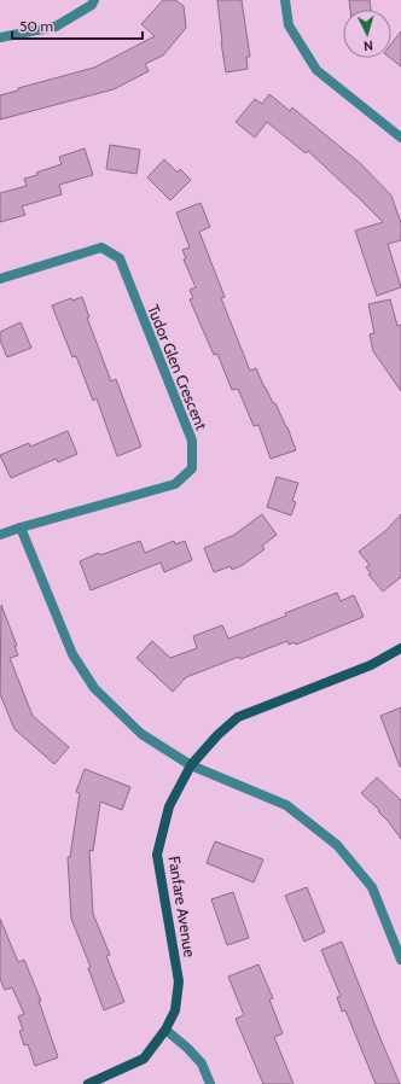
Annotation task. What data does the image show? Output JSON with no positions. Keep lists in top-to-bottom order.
{
  "streets": {
    "street": ["Tudor Glen Crescent", "Fanfare Avenue"]
  },
  "scale_bar": "50 m",
  "north": "bottom"
}
